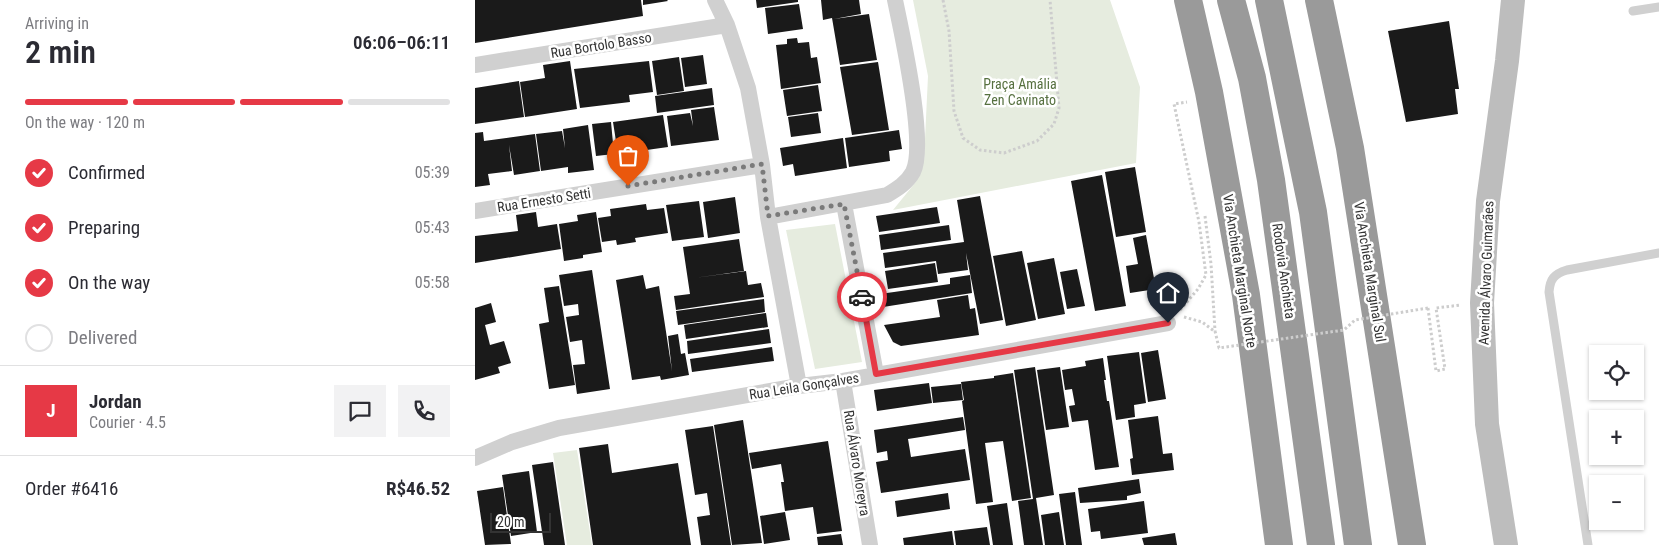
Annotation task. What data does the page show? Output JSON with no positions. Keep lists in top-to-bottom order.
{
  "streets": {
    "highway": ["Via Anchieta Marginal Norte", "Rodovia Anchieta", "Via Anchieta Marginal Sul"],
    "street": [
      "Rua Bortolo Basso",
      "Rua Ernesto Setti",
      "Avenida Álvaro Guimarães",
      "Rua Leila Gonçalves",
      "Rua Álvaro Moreyra"
    ]
  },
  "crossings": [
    ["Rua Leila Gonçalves", "Rua Álvaro Moreyra"]
  ],
  "parks": ["Praça Amália Zen Cavinato"],
  "scale_bar": "20 m",
  "page": {
    "heading": ["2 min", "Arriving in", "06:06–06:11"],
    "panel": [
      "Jordan",
      "Courier · 4.5",
      "Order #6416",
      "R$46.52"
    ],
    "bar": "On the way · 120 m",
    "list": [
      ["Confirmed", "05:39"],
      ["Preparing", "05:43"],
      ["On the way", "05:58"],
      "Delivered"
    ],
    "map_buttons": ["+", "−"],
    "round": "J",
    "scale": "20 m"
  }
}
